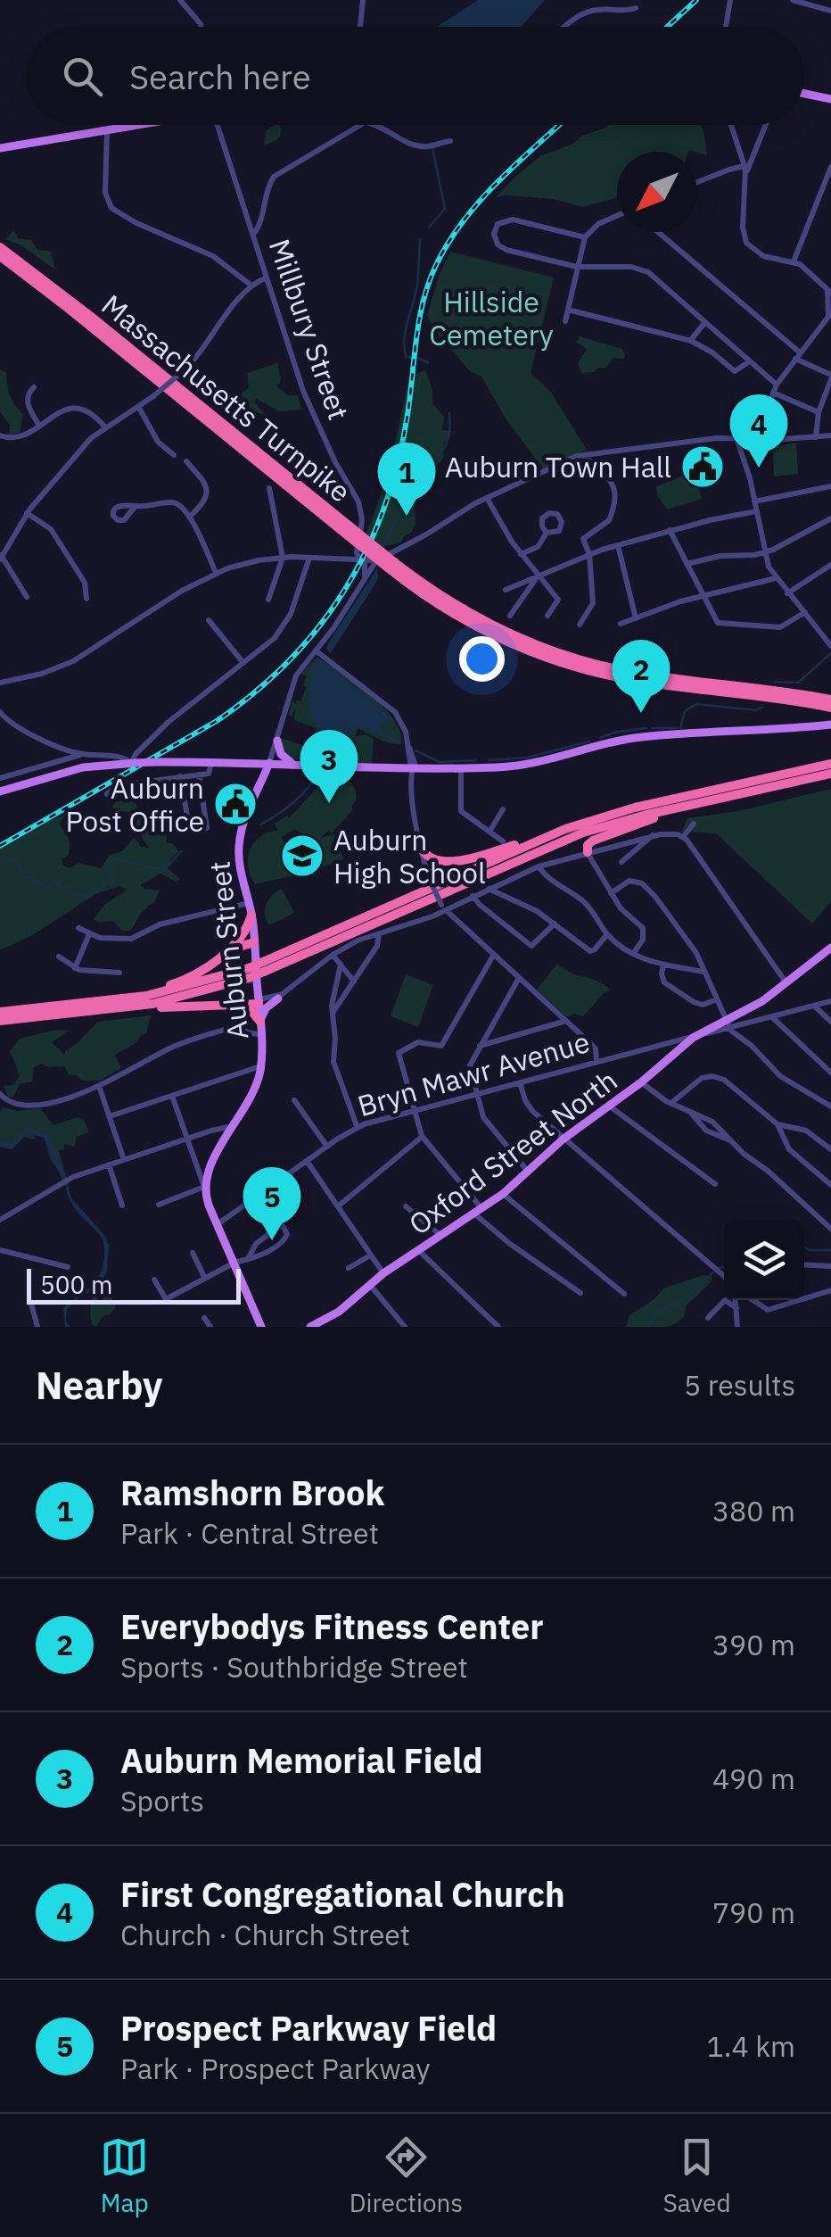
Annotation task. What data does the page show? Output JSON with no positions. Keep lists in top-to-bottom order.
{
  "streets": {
    "highway": ["Massachusetts Turnpike"],
    "main road": ["Auburn Street", "Oxford Street North"],
    "street": ["Millbury Street", "Bryn Mawr Avenue"]
  },
  "crossings": [
    ["Millbury Street", "Auburn Street"],
    ["Bryn Mawr Avenue", "Oxford Street North"]
  ],
  "parks": ["Hillside Cemetery"],
  "places": {
    "public building": ["Auburn Town Hall", "Auburn Post Office"],
    "school or university": ["Auburn High School"]
  },
  "scale_bar": "500 m",
  "north": "bottom left",
  "page": {
    "search": "Search here",
    "pins": [
      "4",
      "1",
      "2",
      "3",
      "5"
    ],
    "scale": "500 m",
    "heading": ["Nearby", "5 results"],
    "list": [
      {
        "mark": "1",
        "name": "Ramshorn Brook",
        "note": "Park · Central Street",
        "value": "380 m"
      },
      {
        "mark": "2",
        "name": "Everybodys Fitness Center",
        "note": "Sports · Southbridge Street",
        "value": "390 m"
      },
      {
        "mark": "3",
        "name": "Auburn Memorial Field",
        "note": "Sports",
        "value": "490 m"
      },
      {
        "mark": "4",
        "name": "First Congregational Church",
        "note": "Church · Church Street",
        "value": "790 m"
      },
      {
        "mark": "5",
        "name": "Prospect Parkway Field",
        "note": "Park · Prospect Parkway",
        "value": "1.4 km"
      }
    ],
    "nav": ["Map", "Directions", "Saved"]
  }
}
